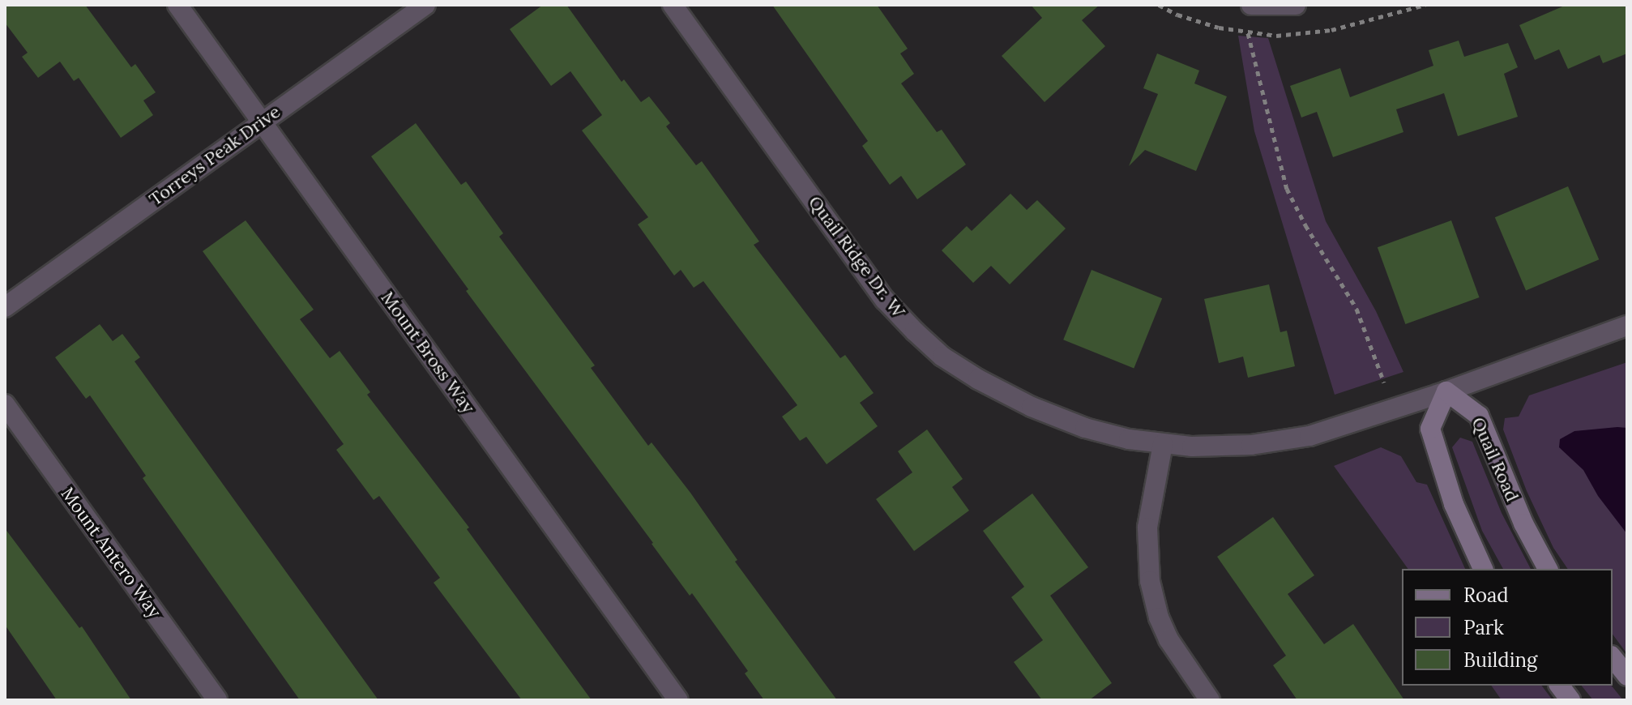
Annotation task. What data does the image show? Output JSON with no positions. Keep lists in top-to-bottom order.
{
  "streets": {
    "street": [
      "Torreys Peak Drive",
      "Quail Ridge Dr. W",
      "Mount Bross Way",
      "Quail Road",
      "Mount Antero Way"
    ]
  },
  "crossings": [
    ["Torreys Peak Drive", "Mount Bross Way"],
    ["Quail Ridge Dr. W", "Quail Road"]
  ],
  "legend": ["Road", "Park", "Building"]
}
